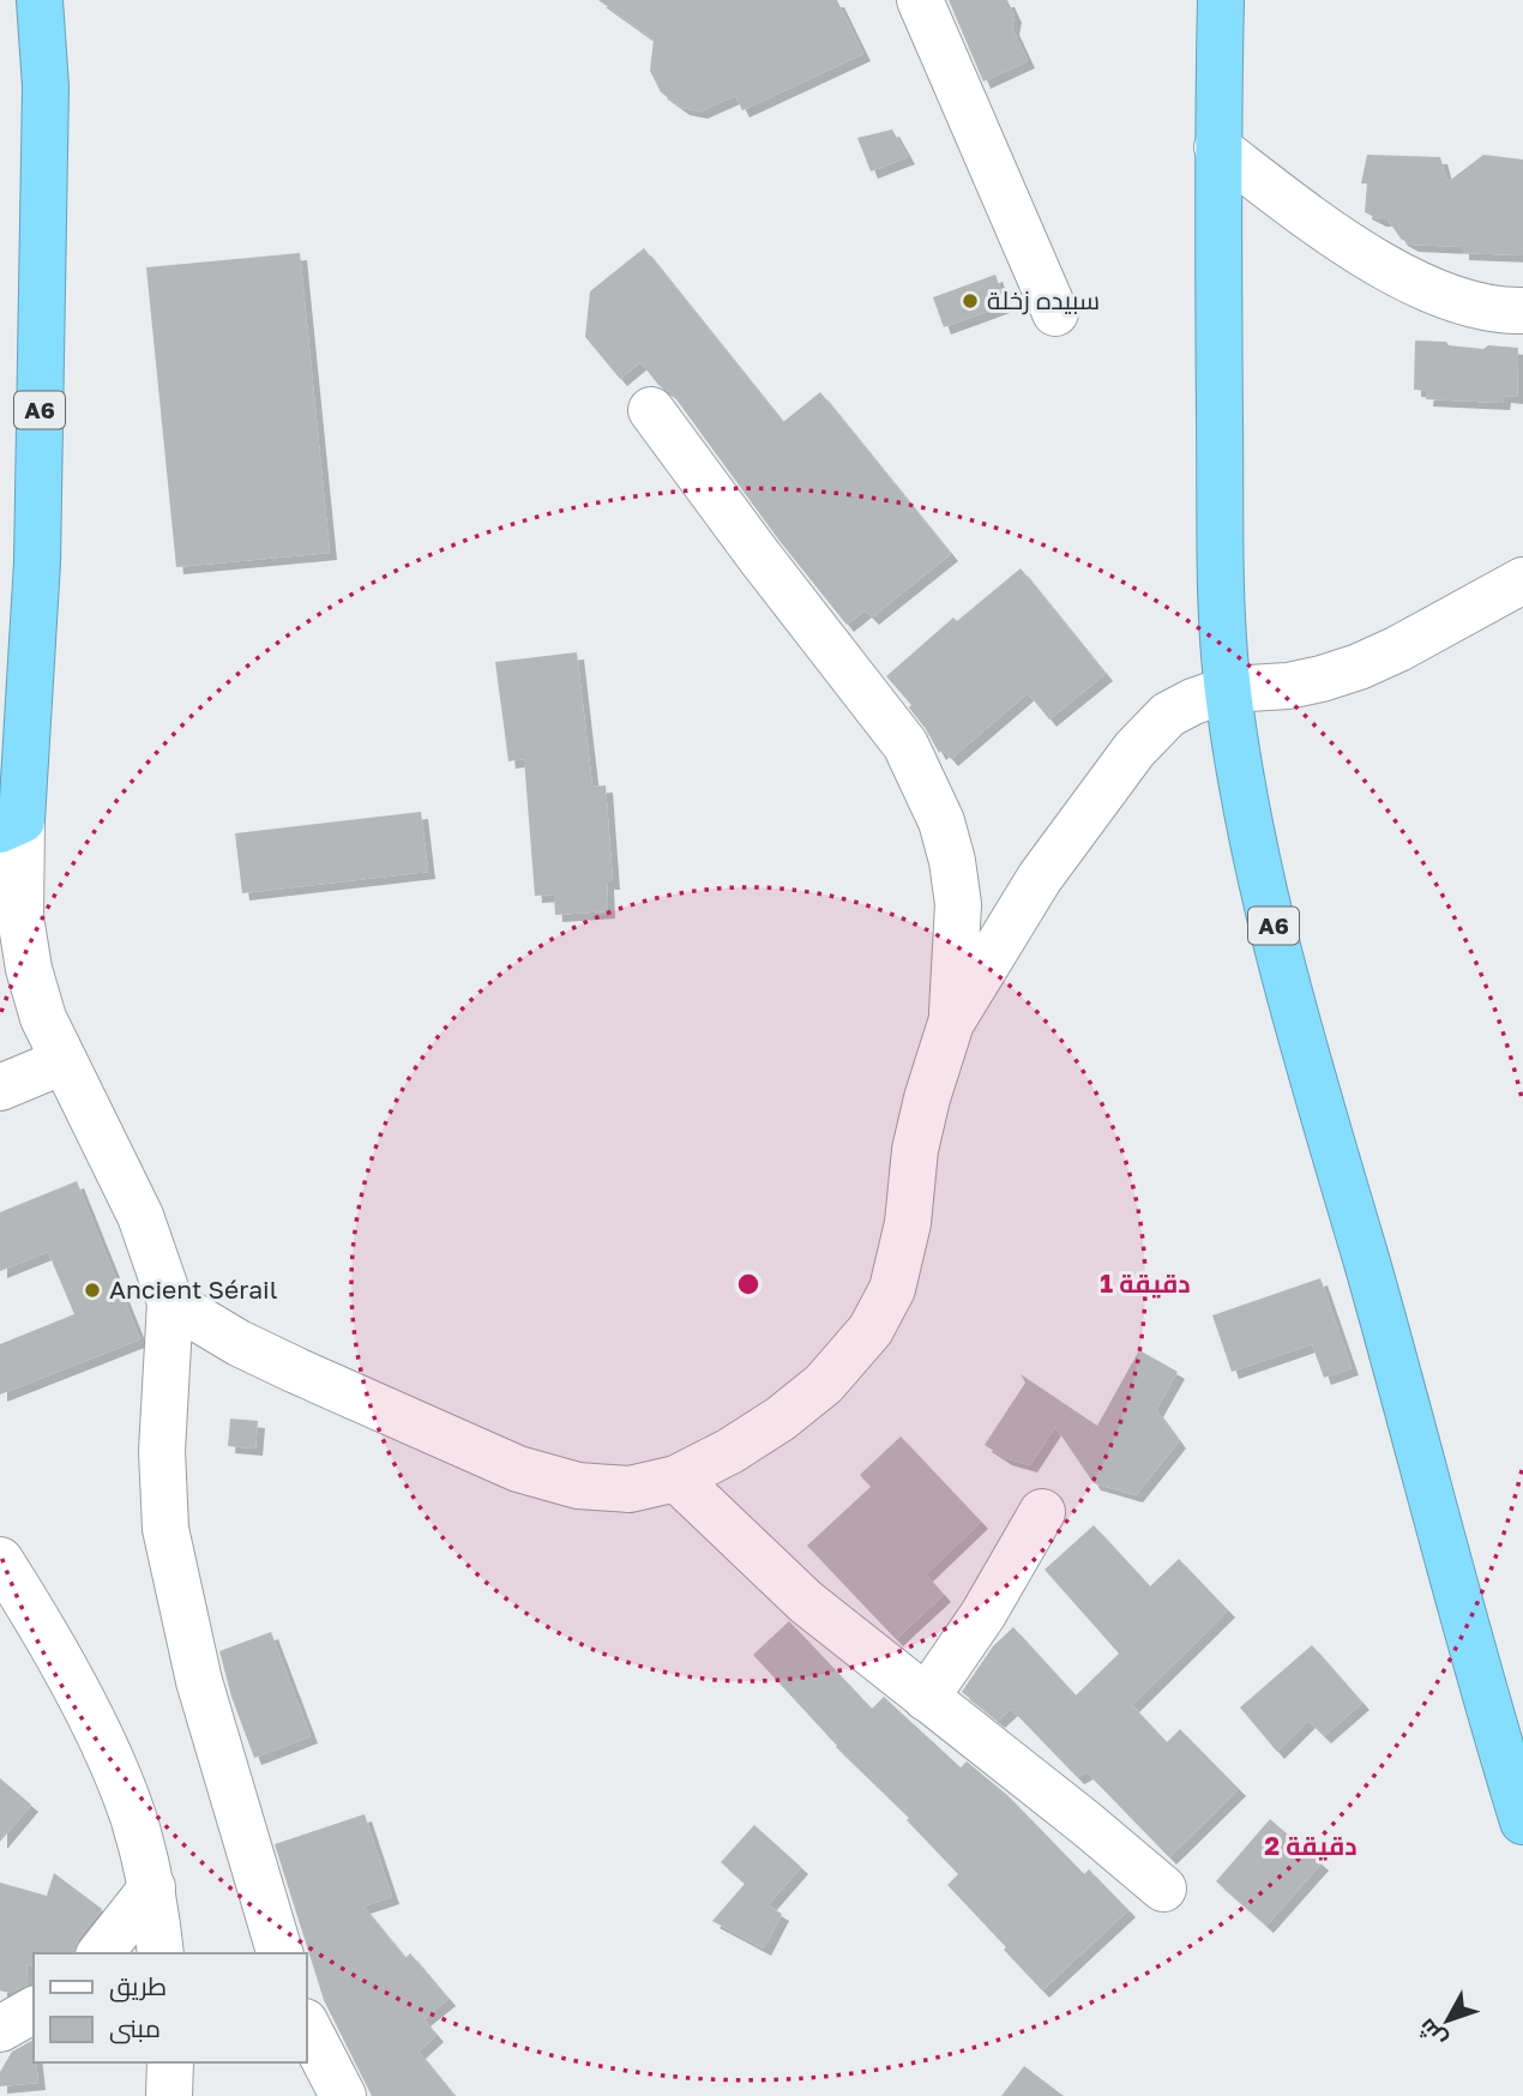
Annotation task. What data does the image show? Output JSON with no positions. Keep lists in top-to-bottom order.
{
  "streets": {
    "highway": ["A6"]
  },
  "places": ["سبيده زخلة", "Ancient Sérail"],
  "legend": ["طريق", "مبنى"],
  "north": "bottom left",
  "rings": ["1 دقيقة", "2 دقيقة"]
}
